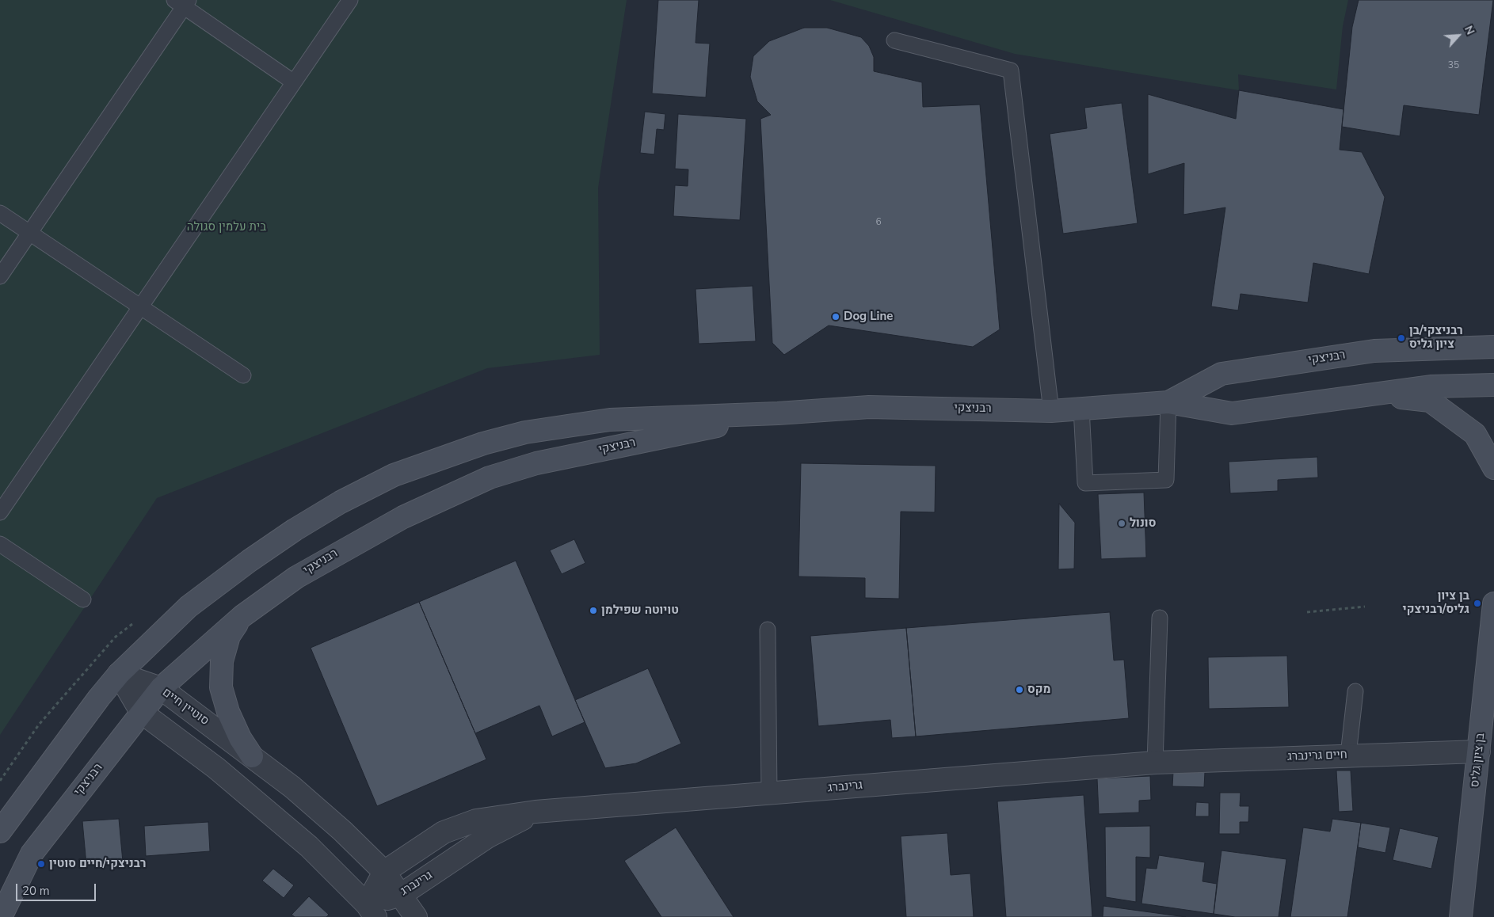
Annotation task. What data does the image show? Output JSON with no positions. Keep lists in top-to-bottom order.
{
  "streets": {
    "street": [
      "רבניצקי",
      "סוטיין חיים",
      "חיים גרינברג",
      "בן ציון גליס",
      "גרינברג"
    ]
  },
  "crossings": [
    ["רבניצקי", "סוטיין חיים"],
    ["סוטיין חיים", "גרינברג"],
    ["חיים גרינברג", "בן ציון גליס"],
    ["חיים גרינברג", "גרינברג"]
  ],
  "parks": ["בית עלמין סגולה"],
  "places": [
    "Dog Line",
    "רבניצקי/בן ציון גליס",
    "סונול",
    "בן ציון גליס/רבניצקי",
    "טויוטה שפילמן",
    "מקס",
    "רבניצקי/חיים סוטין"
  ],
  "house_numbers": ["35", "6"],
  "scale_bar": "20 m",
  "north": "top right"
}
